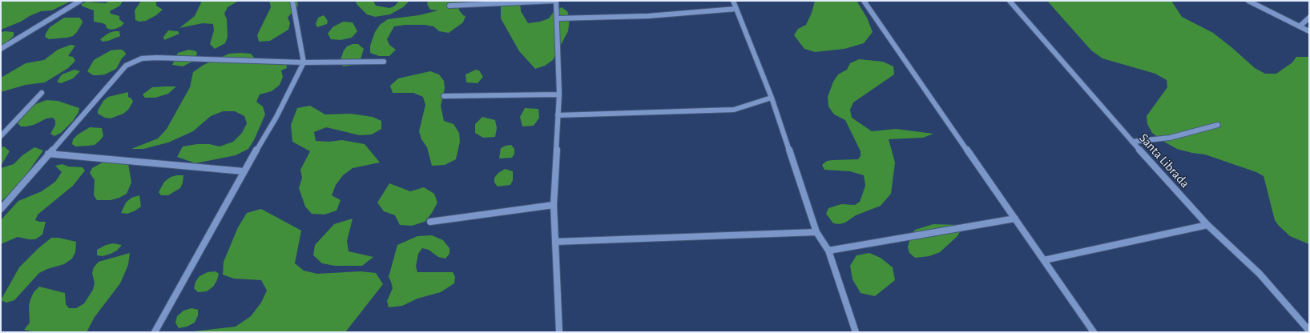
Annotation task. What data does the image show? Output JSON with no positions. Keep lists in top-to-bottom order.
{
  "streets": {
    "street": ["Santa Librada"]
  }
}
